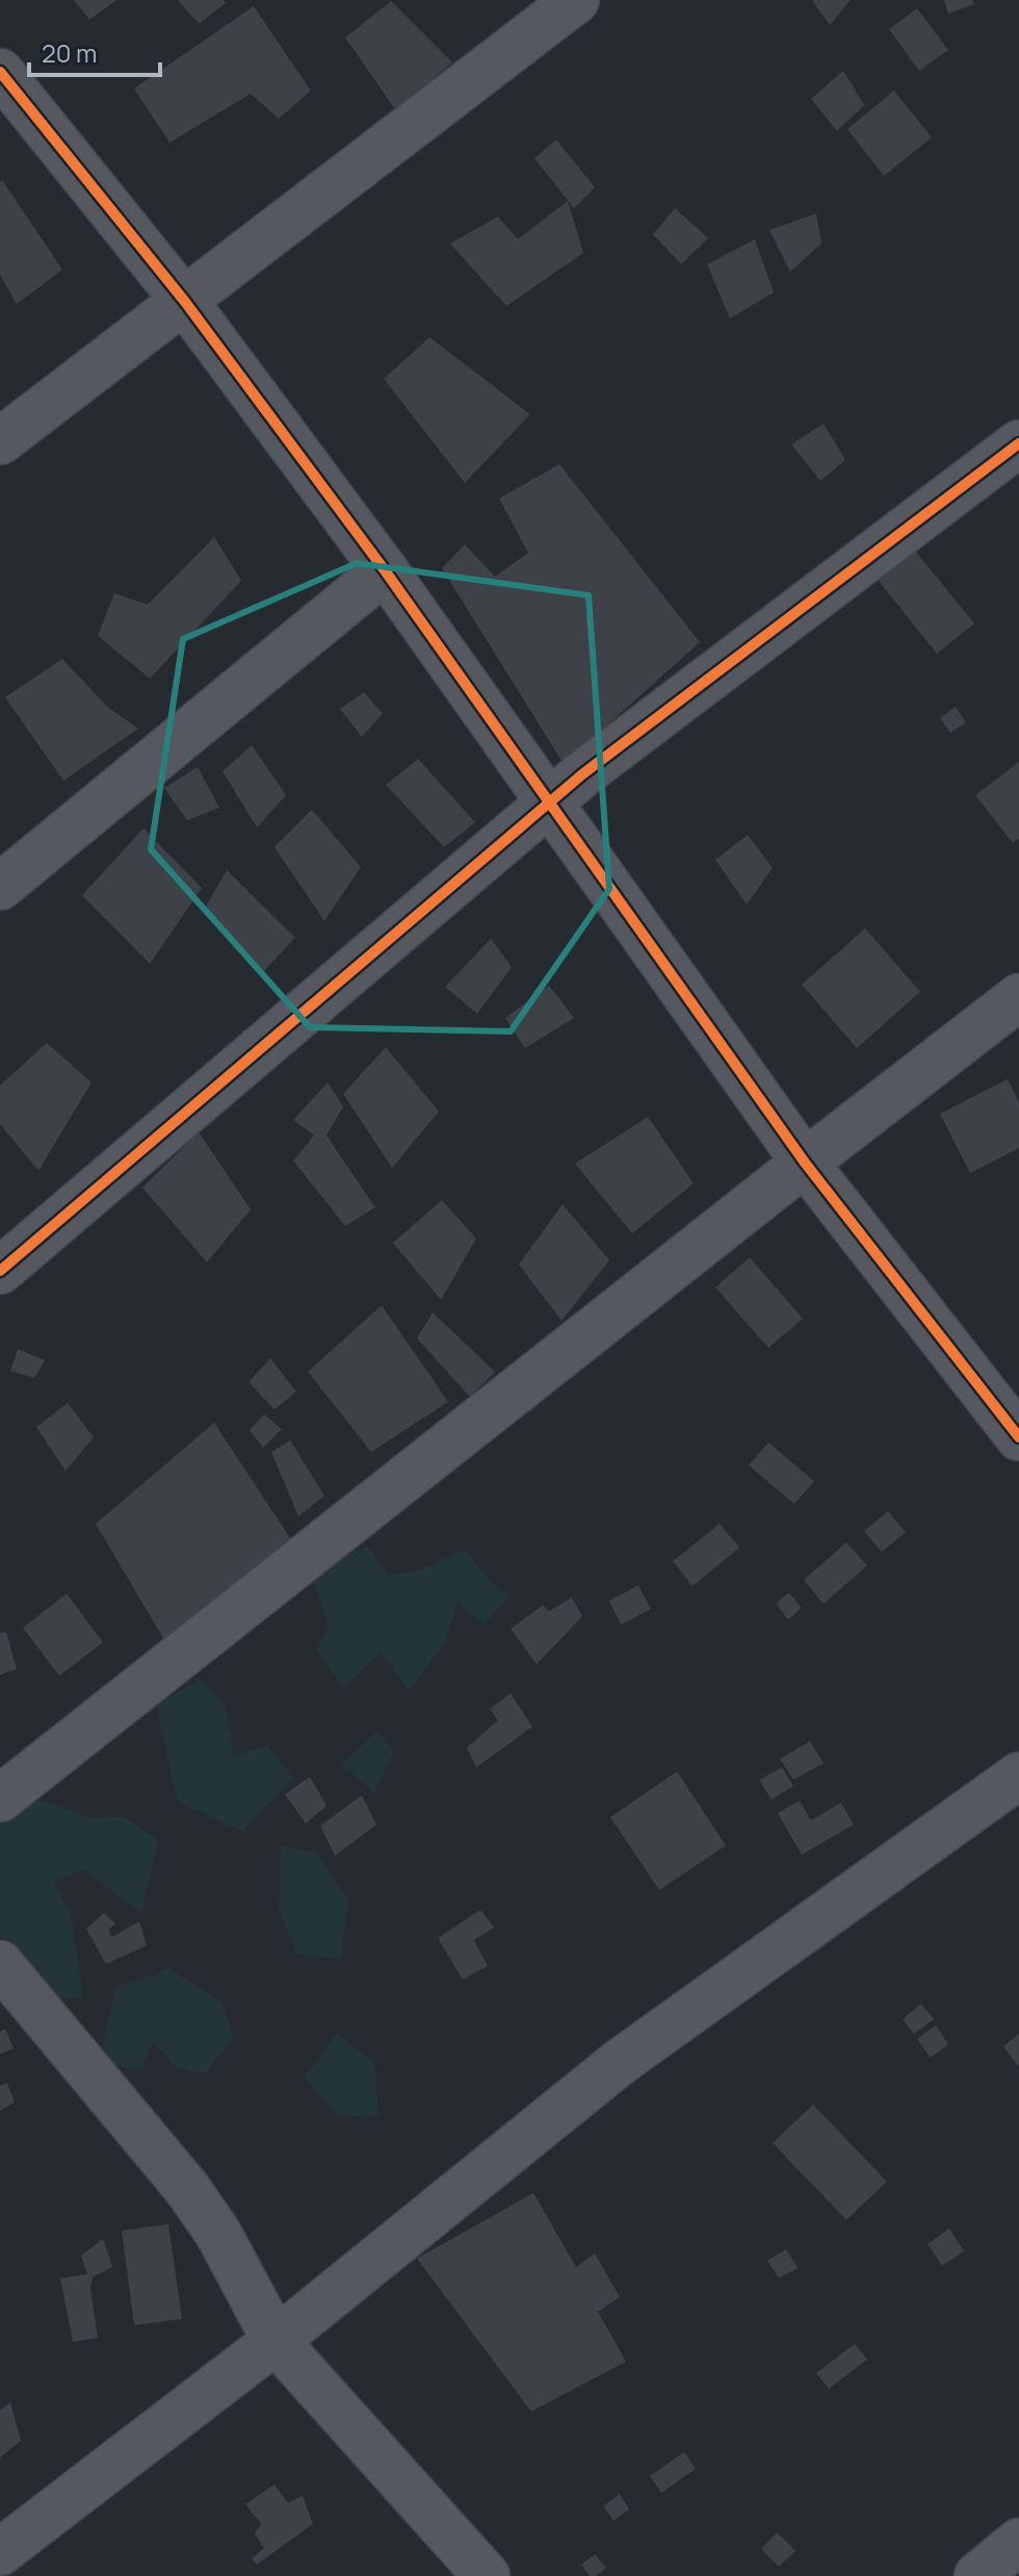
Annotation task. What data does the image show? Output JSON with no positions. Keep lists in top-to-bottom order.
{
  "scale_bar": "20 m"
}
